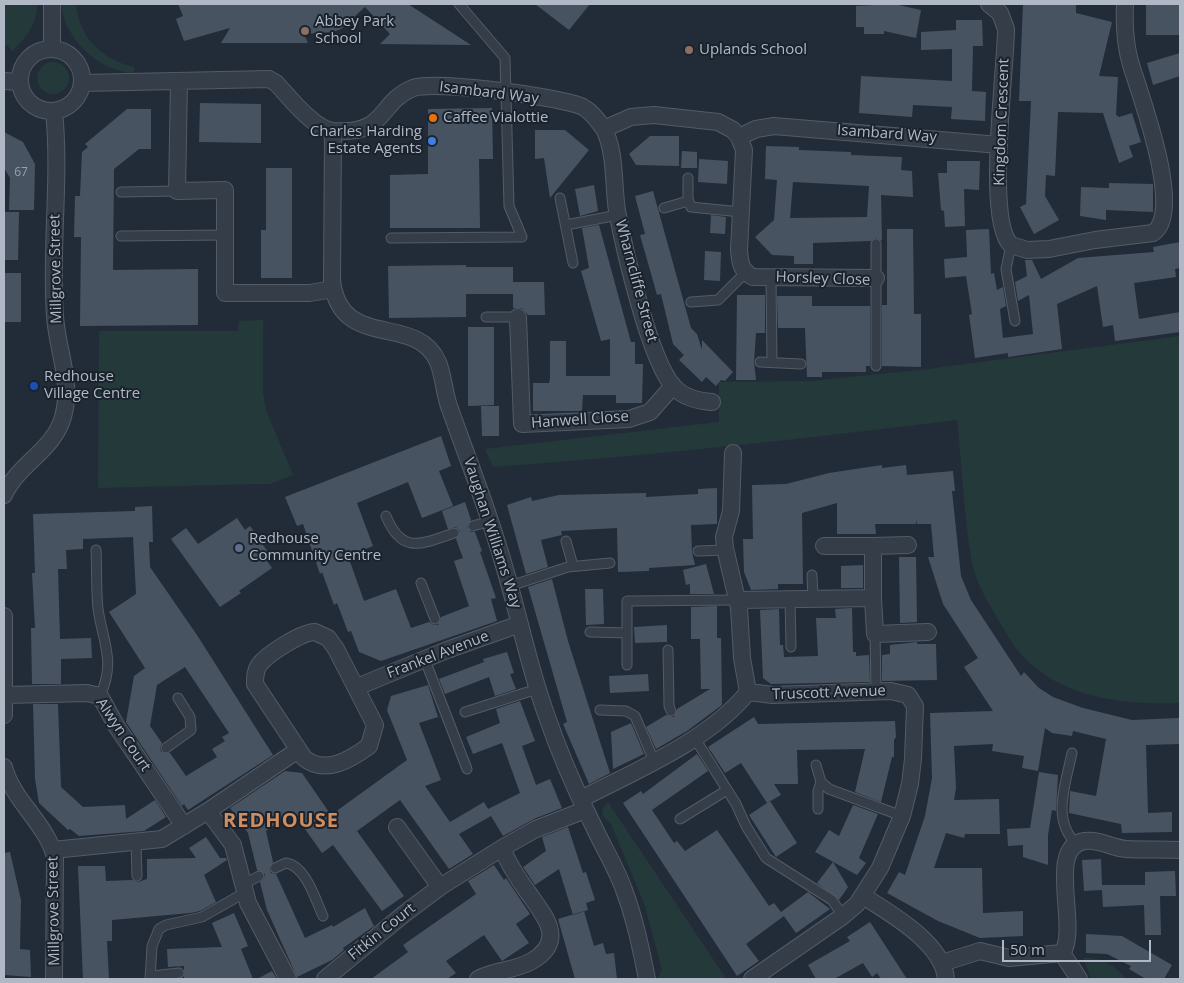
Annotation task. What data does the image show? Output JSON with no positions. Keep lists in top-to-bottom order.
{
  "streets": {
    "street": [
      "Isambard Way",
      "Kingdom Crescent",
      "Millgrove Street",
      "Horsley Close",
      "Wharncliffe Street",
      "Hanwell Close",
      "Vaughan Williams Way",
      "Frankel Avenue",
      "Truscott Avenue",
      "Alwyn Court",
      "Fitkin Court"
    ]
  },
  "crossings": [
    ["Isambard Way", "Kingdom Crescent"],
    ["Isambard Way", "Wharncliffe Street"],
    ["Isambard Way", "Vaughan Williams Way"],
    ["Wharncliffe Street", "Hanwell Close"],
    ["Vaughan Williams Way", "Frankel Avenue"],
    ["Vaughan Williams Way", "Fitkin Court"]
  ],
  "districts": ["REDHOUSE"],
  "places": [
    "Abbey Park School",
    "Uplands School",
    "Caffee Vialottie",
    "Charles Harding Estate Agents",
    "Redhouse Village Centre",
    "Redhouse Community Centre"
  ],
  "house_numbers": ["67"],
  "scale_bar": "50 m"
}
